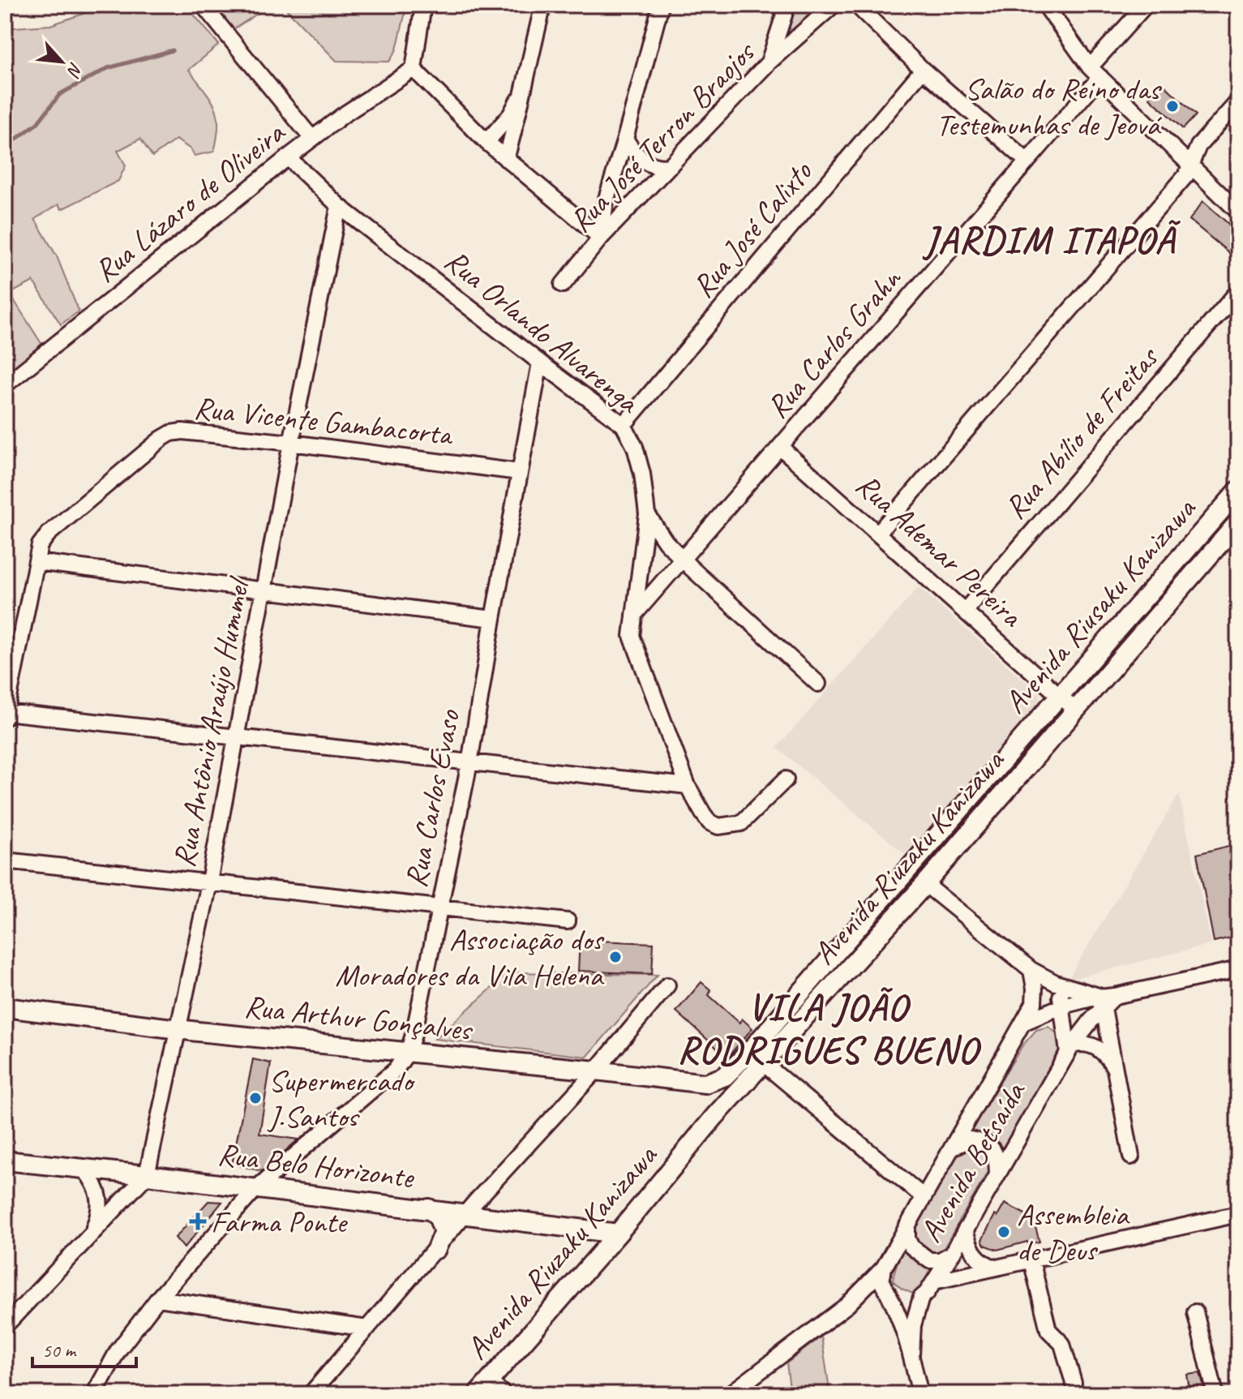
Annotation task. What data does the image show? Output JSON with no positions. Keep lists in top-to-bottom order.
{
  "streets": {
    "street": [
      "Rua José Terron Braojos",
      "Rua Lázaro de Oliveira",
      "Rua José Calixto",
      "Rua Orlando Alvarenga",
      "Rua Carlos Grahn",
      "Rua Vicente Gambacorta",
      "Rua Abílio de Freitas",
      "Rua Ademar Pereira",
      "Avenida Riusaku Kanizawa",
      "Rua Antônio Araújo Hummel",
      "Rua Carlos Evaso",
      "Avenida Riuzaku Kanizawa",
      "Rua Arthur Gonçalves",
      "Avenida Betsaída",
      "Rua Belo Horizonte"
    ]
  },
  "crossings": [
    ["Rua Lázaro de Oliveira", "Rua Orlando Alvarenga"],
    ["Rua José Calixto", "Rua Orlando Alvarenga"],
    ["Rua Orlando Alvarenga", "Rua Carlos Grahn"],
    ["Rua Orlando Alvarenga", "Rua Antônio Araújo Hummel"],
    ["Rua Orlando Alvarenga", "Rua Carlos Evaso"],
    ["Rua Carlos Grahn", "Rua Ademar Pereira"],
    ["Rua Vicente Gambacorta", "Rua Antônio Araújo Hummel"],
    ["Rua Vicente Gambacorta", "Rua Carlos Evaso"],
    ["Rua Abílio de Freitas", "Rua Ademar Pereira"],
    ["Rua Ademar Pereira", "Avenida Riusaku Kanizawa"],
    ["Rua Antônio Araújo Hummel", "Rua Arthur Gonçalves"],
    ["Rua Antônio Araújo Hummel", "Rua Belo Horizonte"],
    ["Rua Carlos Evaso", "Rua Arthur Gonçalves"],
    ["Rua Carlos Evaso", "Rua Belo Horizonte"],
    ["Avenida Riuzaku Kanizawa", "Rua Belo Horizonte"]
  ],
  "districts": ["JARDIM ITAPOÃ", "VILA JOÃO RODRIGUES BUENO"],
  "places": {
    "other": [
      "Salão do Reino das Testemunhas de Jeová",
      "Associação dos Moradores da Vila Helena",
      "Supermercado J.Santos",
      "Assembleia de Deus"
    ],
    "health": ["Farma Ponte"]
  },
  "scale_bar": "50 m",
  "north": "bottom right"
}
